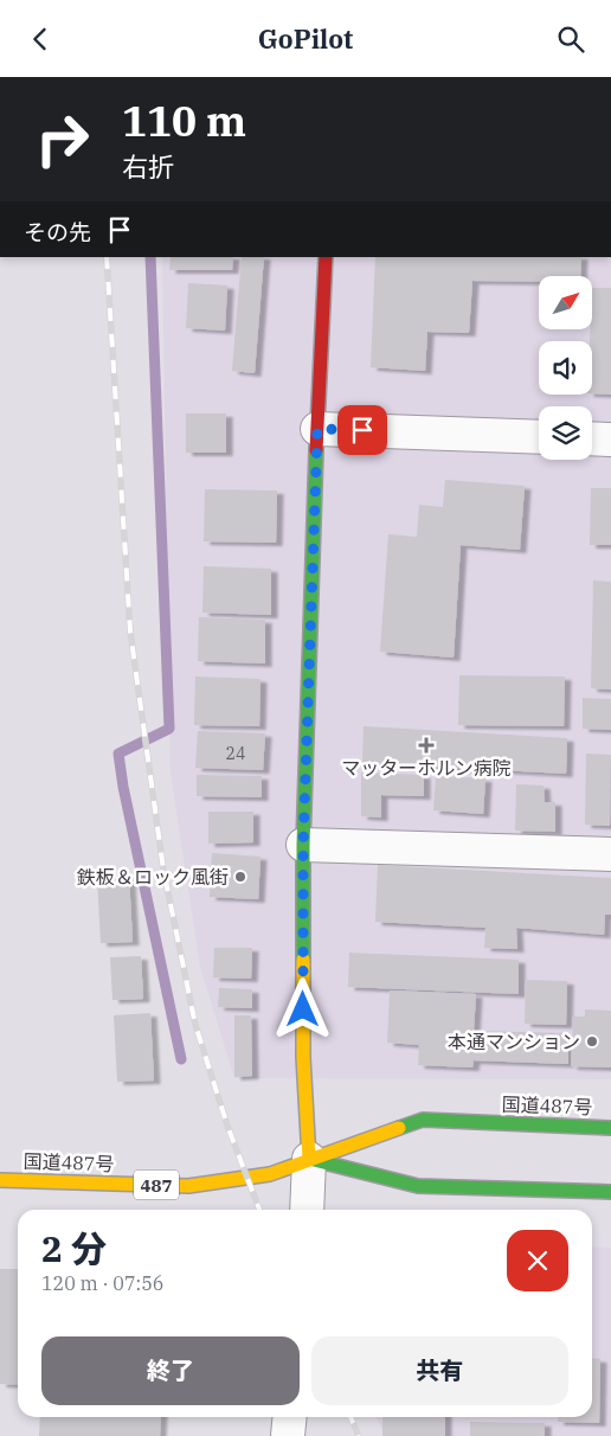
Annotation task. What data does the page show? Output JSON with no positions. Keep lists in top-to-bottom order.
{
  "streets": {
    "main road": ["国道487号", "487"]
  },
  "places": {
    "health": ["マッターホルン病院"],
    "other": ["鉄板＆ロック風街", "本通マンション"]
  },
  "house_numbers": ["24"],
  "north": "top right",
  "page": {
    "header": "GoPilot",
    "turn": ["110 m", "右折"],
    "then": "その先",
    "heading": ["2 分", "120 m · 07:56"],
    "buttons": ["終了", "共有"]
  }
}
